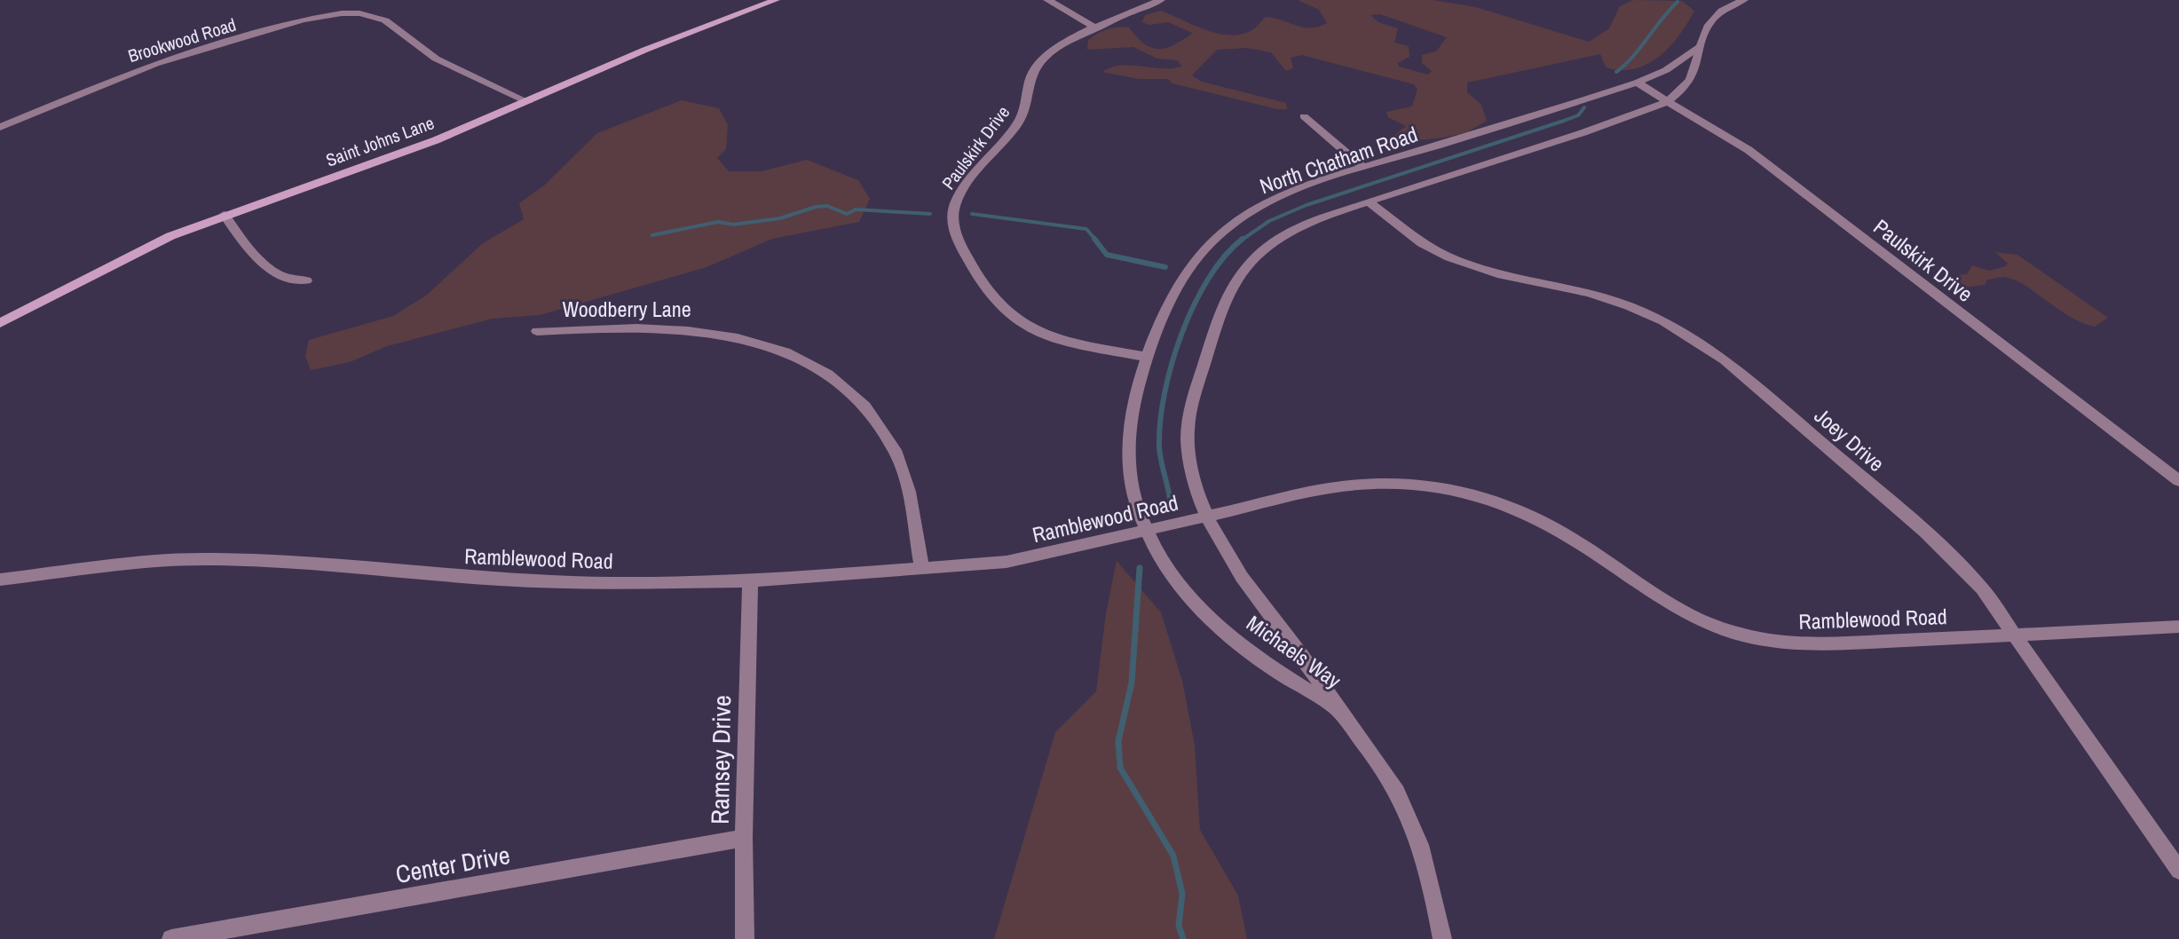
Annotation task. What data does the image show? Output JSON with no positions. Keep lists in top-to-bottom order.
{
  "streets": {
    "street": [
      "Brookwood Road",
      "Saint Johns Lane",
      "Paulskirk Drive",
      "North Chatham Road",
      "Woodberry Lane",
      "Joey Drive",
      "Ramblewood Road",
      "Michaels Way",
      "Ramsey Drive",
      "Center Drive"
    ]
  },
  "crossings": [
    ["Brookwood Road", "Saint Johns Lane"],
    ["Paulskirk Drive", "North Chatham Road"],
    ["North Chatham Road", "Joey Drive"],
    ["North Chatham Road", "Ramblewood Road"],
    ["North Chatham Road", "Michaels Way"],
    ["Woodberry Lane", "Ramblewood Road"],
    ["Joey Drive", "Ramblewood Road"],
    ["Ramblewood Road", "Michaels Way"],
    ["Ramblewood Road", "Ramsey Drive"],
    ["Ramsey Drive", "Center Drive"]
  ]
}
